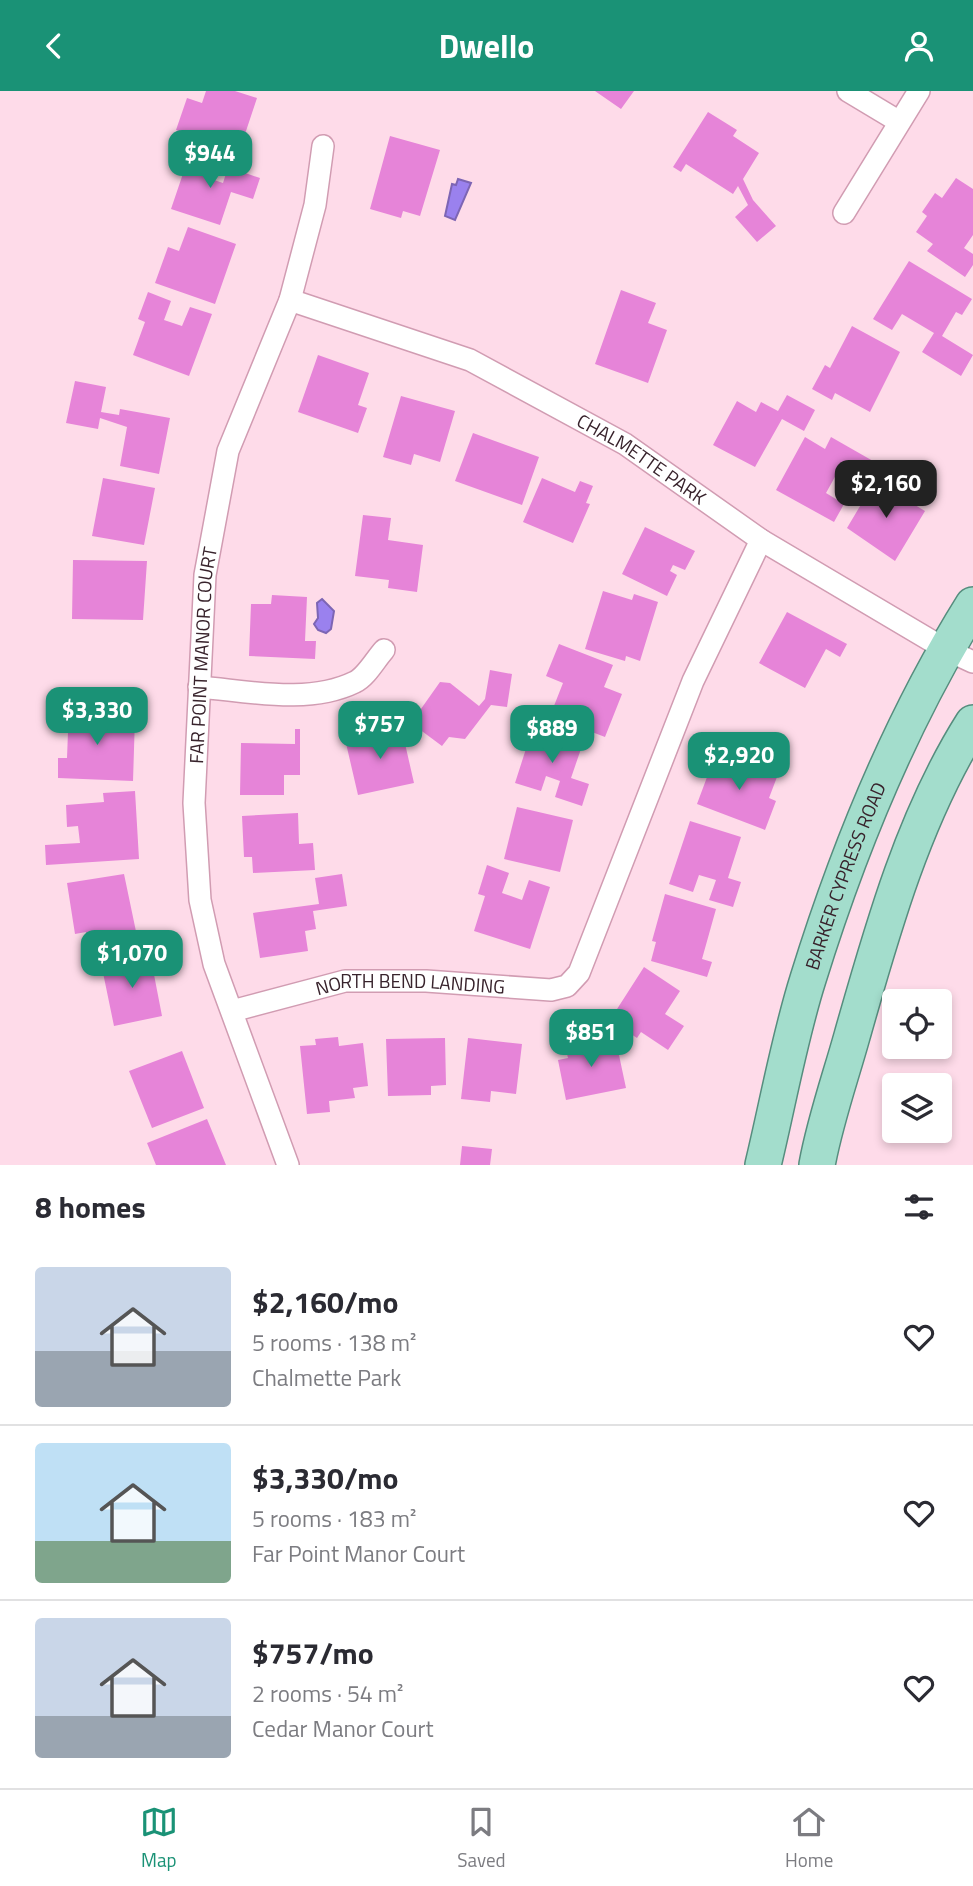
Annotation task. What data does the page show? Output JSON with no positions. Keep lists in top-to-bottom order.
{
  "streets": {
    "main road": ["BARKER CYPRESS ROAD"],
    "street": ["CHALMETTE PARK", "FAR POINT MANOR COURT", "NORTH BEND LANDING"]
  },
  "crossings": [
    ["CHALMETTE PARK", "FAR POINT MANOR COURT"],
    ["CHALMETTE PARK", "BARKER CYPRESS ROAD"],
    ["CHALMETTE PARK", "NORTH BEND LANDING"],
    ["FAR POINT MANOR COURT", "NORTH BEND LANDING"]
  ],
  "page": {
    "header": "Dwello",
    "price": [
      "$944",
      "$2,160",
      "$3,330",
      "$757",
      "$889",
      "$2,920",
      "$1,070",
      "$851"
    ],
    "heading": "8 homes",
    "list": [
      {
        "name": "$2,160/mo",
        "note": "5 rooms · 138 m² · Chalmette Park"
      },
      {
        "name": "$3,330/mo",
        "note": "5 rooms · 183 m² · Far Point Manor Court"
      },
      {
        "name": "$757/mo",
        "note": "2 rooms · 54 m² · Cedar Manor Court"
      }
    ],
    "tabs": ["Map", "Saved", "Home"]
  }
}
